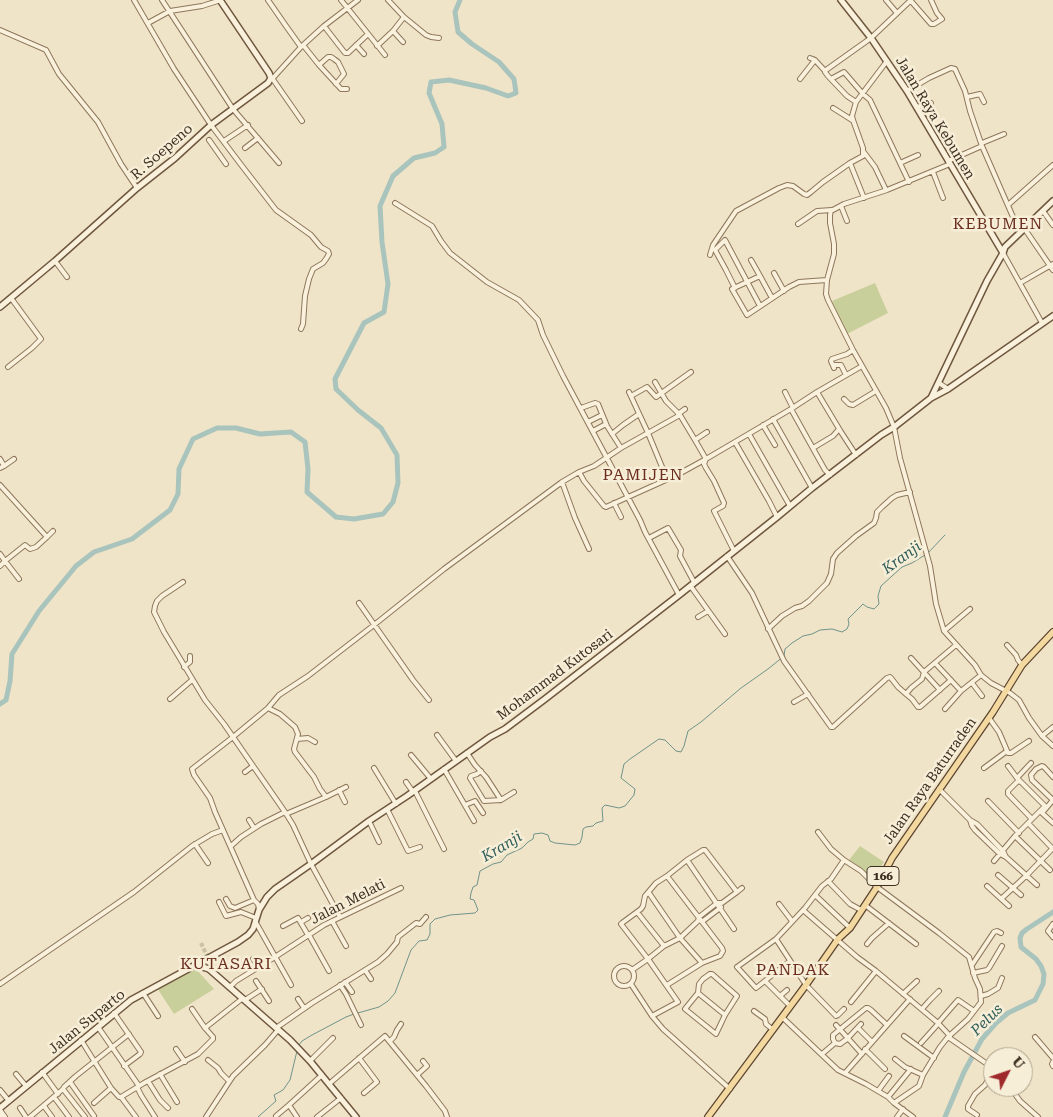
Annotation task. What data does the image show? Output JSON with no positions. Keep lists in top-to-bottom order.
{
  "streets": {
    "main road": ["Jalan Raya Baturraden", "166"],
    "street": [
      "Jalan Raya Kebumen",
      "R. Soepeno",
      "Mohammad Kutosari",
      "Jalan Melati",
      "Jalan Suparto"
    ]
  },
  "crossings": [
    ["Mohammad Kutosari", "Jalan Suparto"]
  ],
  "districts": [
    "KEBUMEN",
    "PAMIJEN",
    "KUTASARI",
    "PANDAK"
  ],
  "water": ["Kranji", "Pelus"],
  "north": "top right"
}
